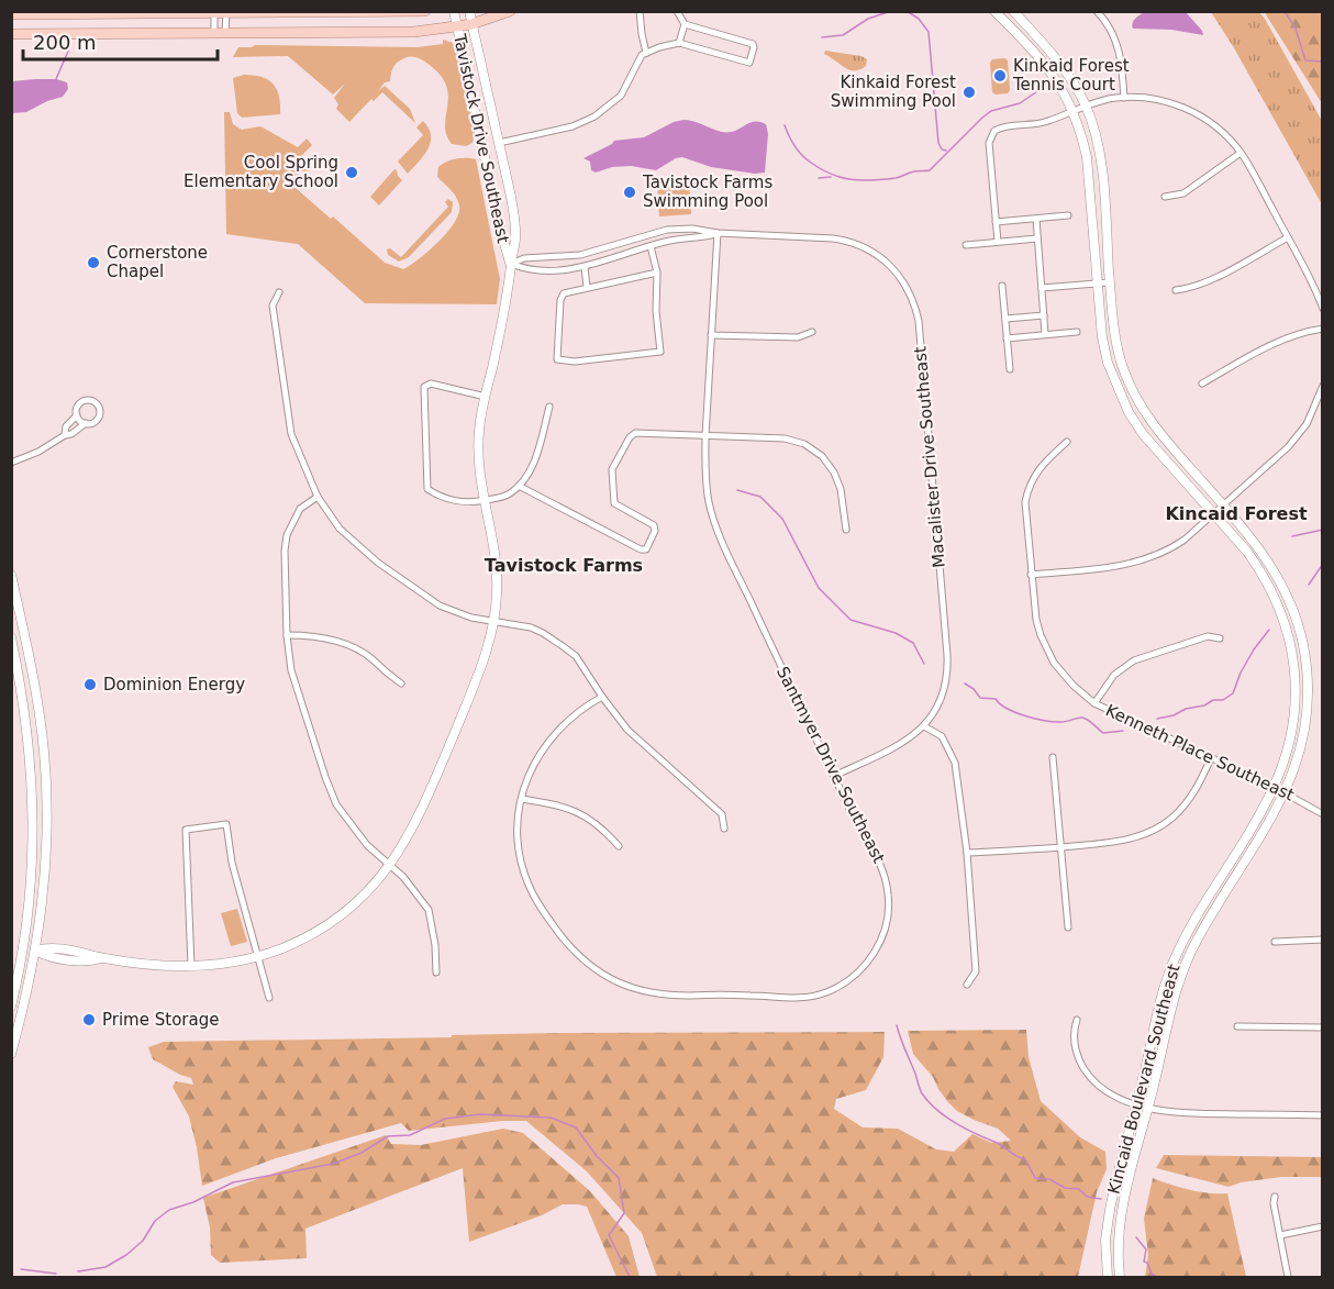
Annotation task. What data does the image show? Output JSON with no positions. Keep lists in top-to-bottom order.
{
  "streets": {
    "street": [
      "Tavistock Drive Southeast",
      "Macalister Drive Southeast",
      "Kenneth Place Southeast",
      "Santmyer Drive Southeast",
      "Kincaid Boulevard Southeast"
    ]
  },
  "crossings": [
    ["Tavistock Drive Southeast", "Macalister Drive Southeast"],
    ["Macalister Drive Southeast", "Santmyer Drive Southeast"],
    ["Kenneth Place Southeast", "Kincaid Boulevard Southeast"]
  ],
  "districts": ["Kincaid Forest", "Tavistock Farms"],
  "places": [
    "Kinkaid Forest Tennis Court",
    "Kinkaid Forest Swimming Pool",
    "Cool Spring Elementary School",
    "Tavistock Farms Swimming Pool",
    "Cornerstone Chapel",
    "Dominion Energy",
    "Prime Storage"
  ],
  "scale_bar": "200 m"
}
